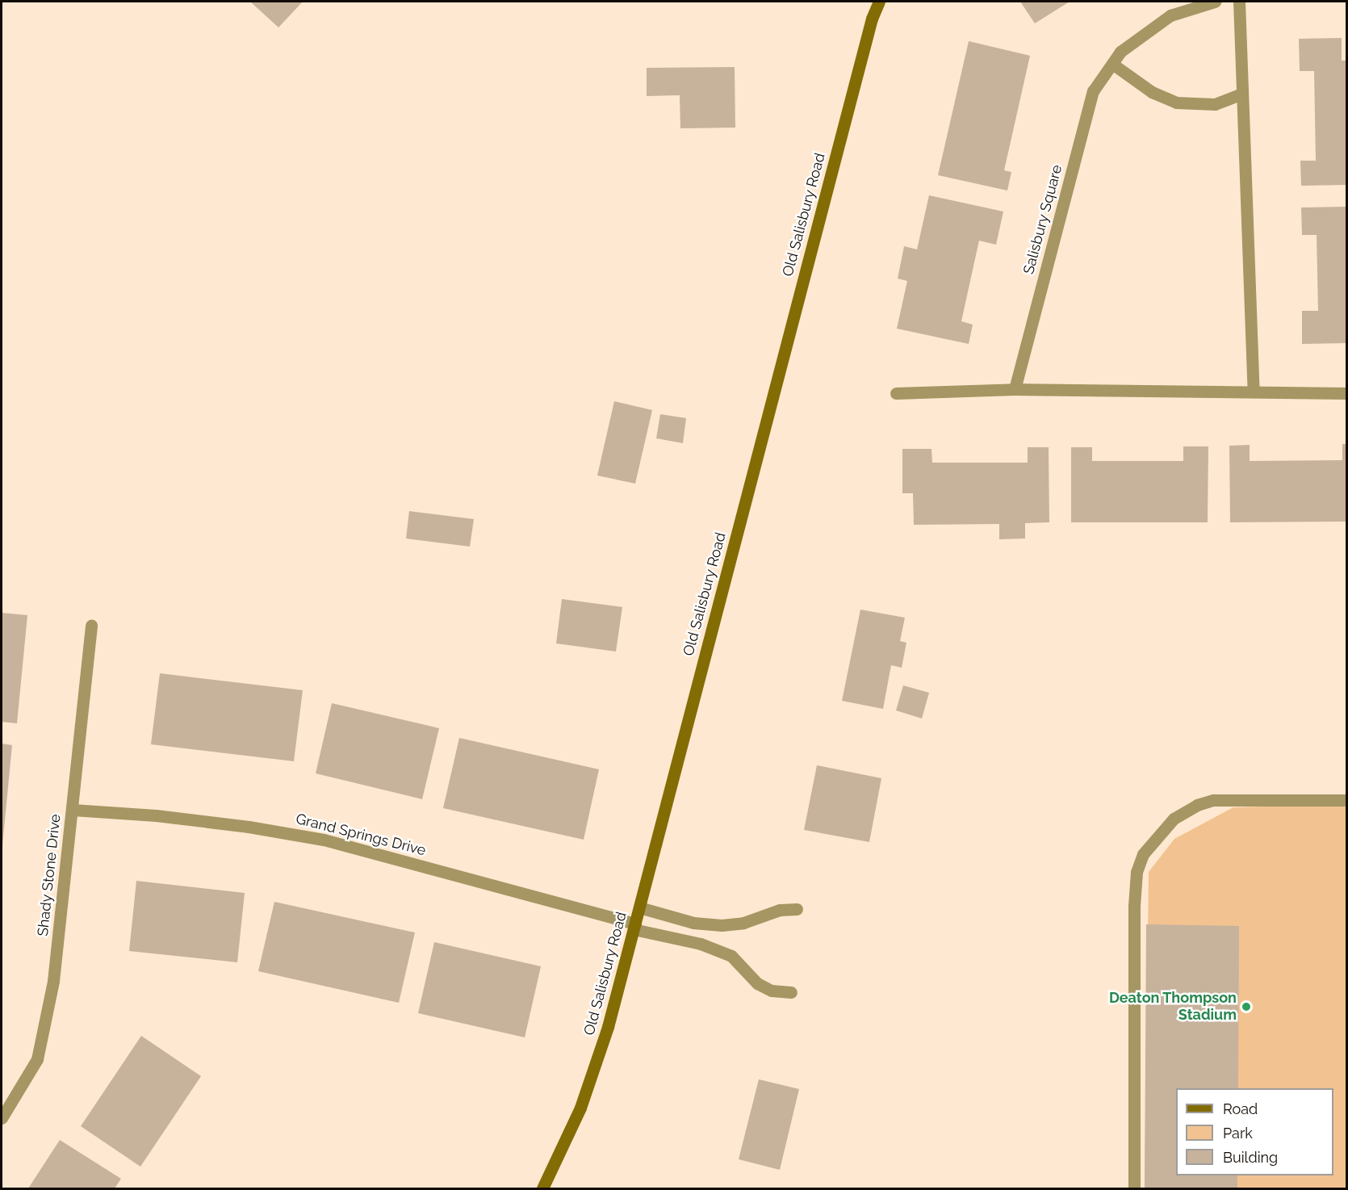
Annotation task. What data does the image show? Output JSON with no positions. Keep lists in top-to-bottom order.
{
  "streets": {
    "main road": ["Old Salisbury Road"],
    "street": ["Salisbury Square", "Grand Springs Drive", "Shady Stone Drive"]
  },
  "crossings": [
    ["Old Salisbury Road", "Grand Springs Drive"],
    ["Grand Springs Drive", "Shady Stone Drive"]
  ],
  "places": ["Deaton Thompson Stadium"],
  "legend": ["Road", "Park", "Building"]
}
